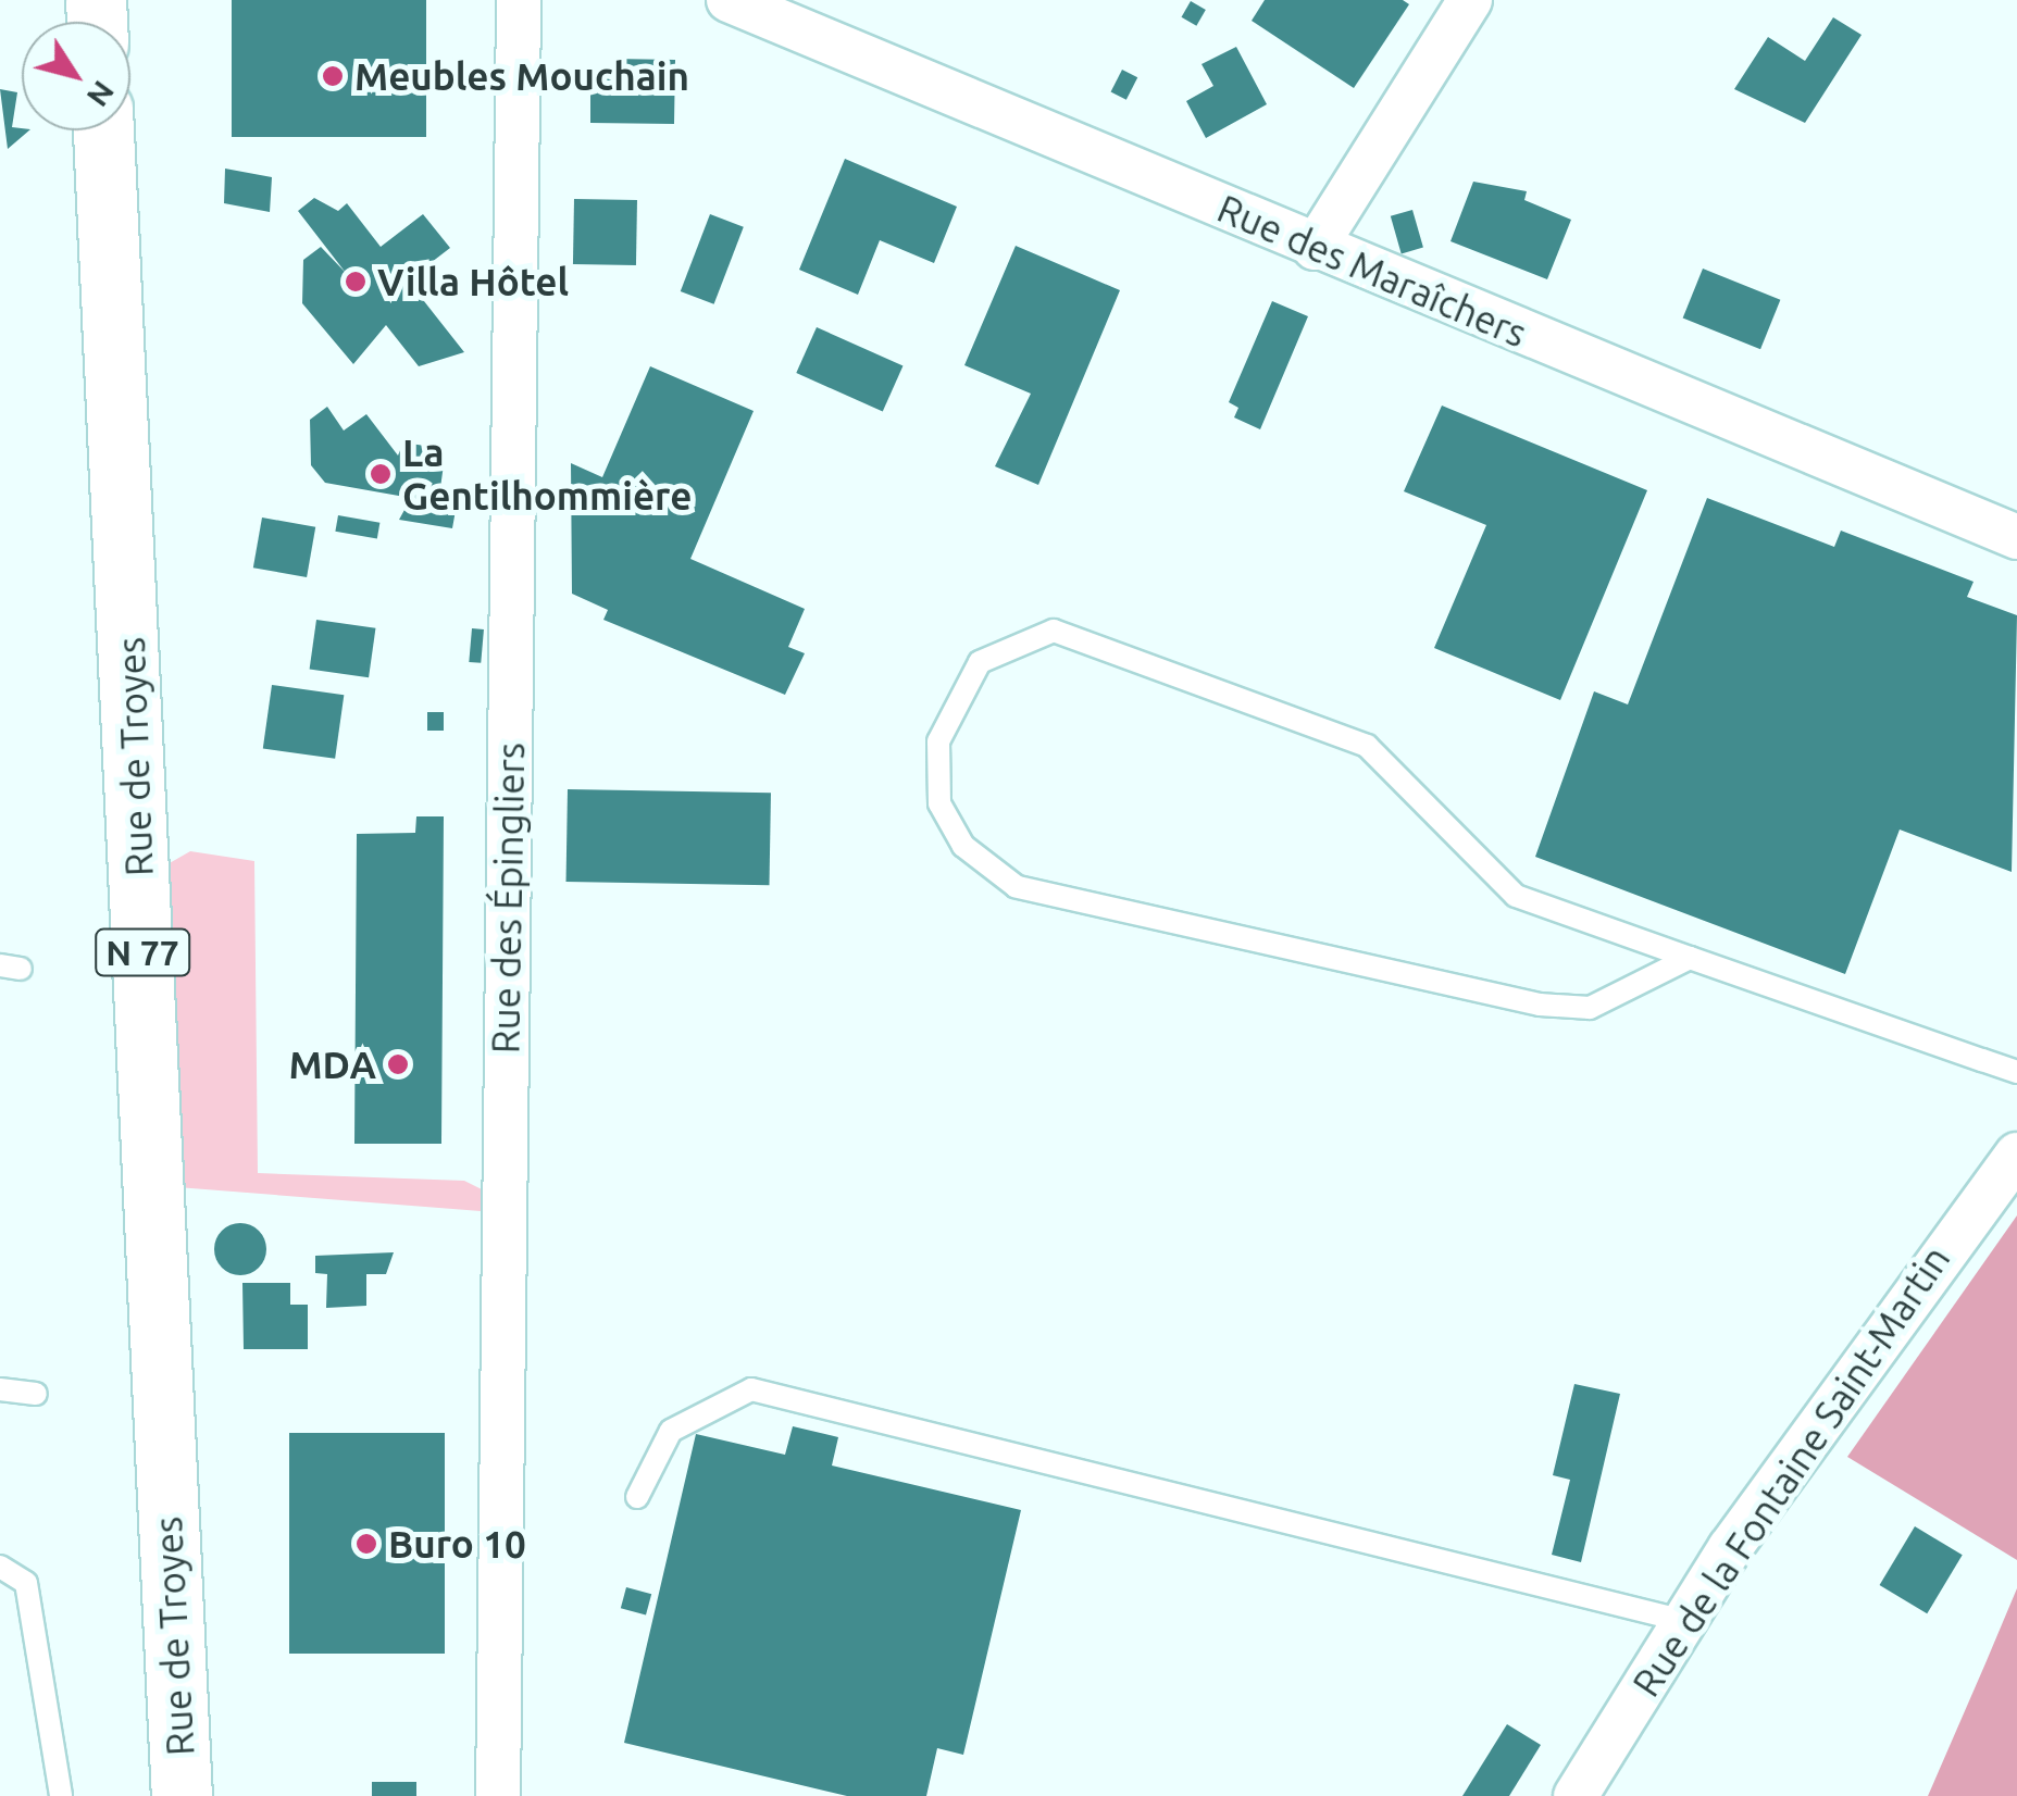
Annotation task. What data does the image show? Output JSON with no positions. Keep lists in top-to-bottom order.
{
  "streets": {
    "main road": ["Rue de Troyes", "N 77"],
    "street": ["Rue des Maraîchers", "Rue des Épingliers", "Rue de la Fontaine Saint-Martin"]
  },
  "places": [
    "Meubles Mouchain",
    "Villa Hôtel",
    "La Gentilhommière",
    "MDA",
    "Buro 10"
  ],
  "north": "bottom right"
}
